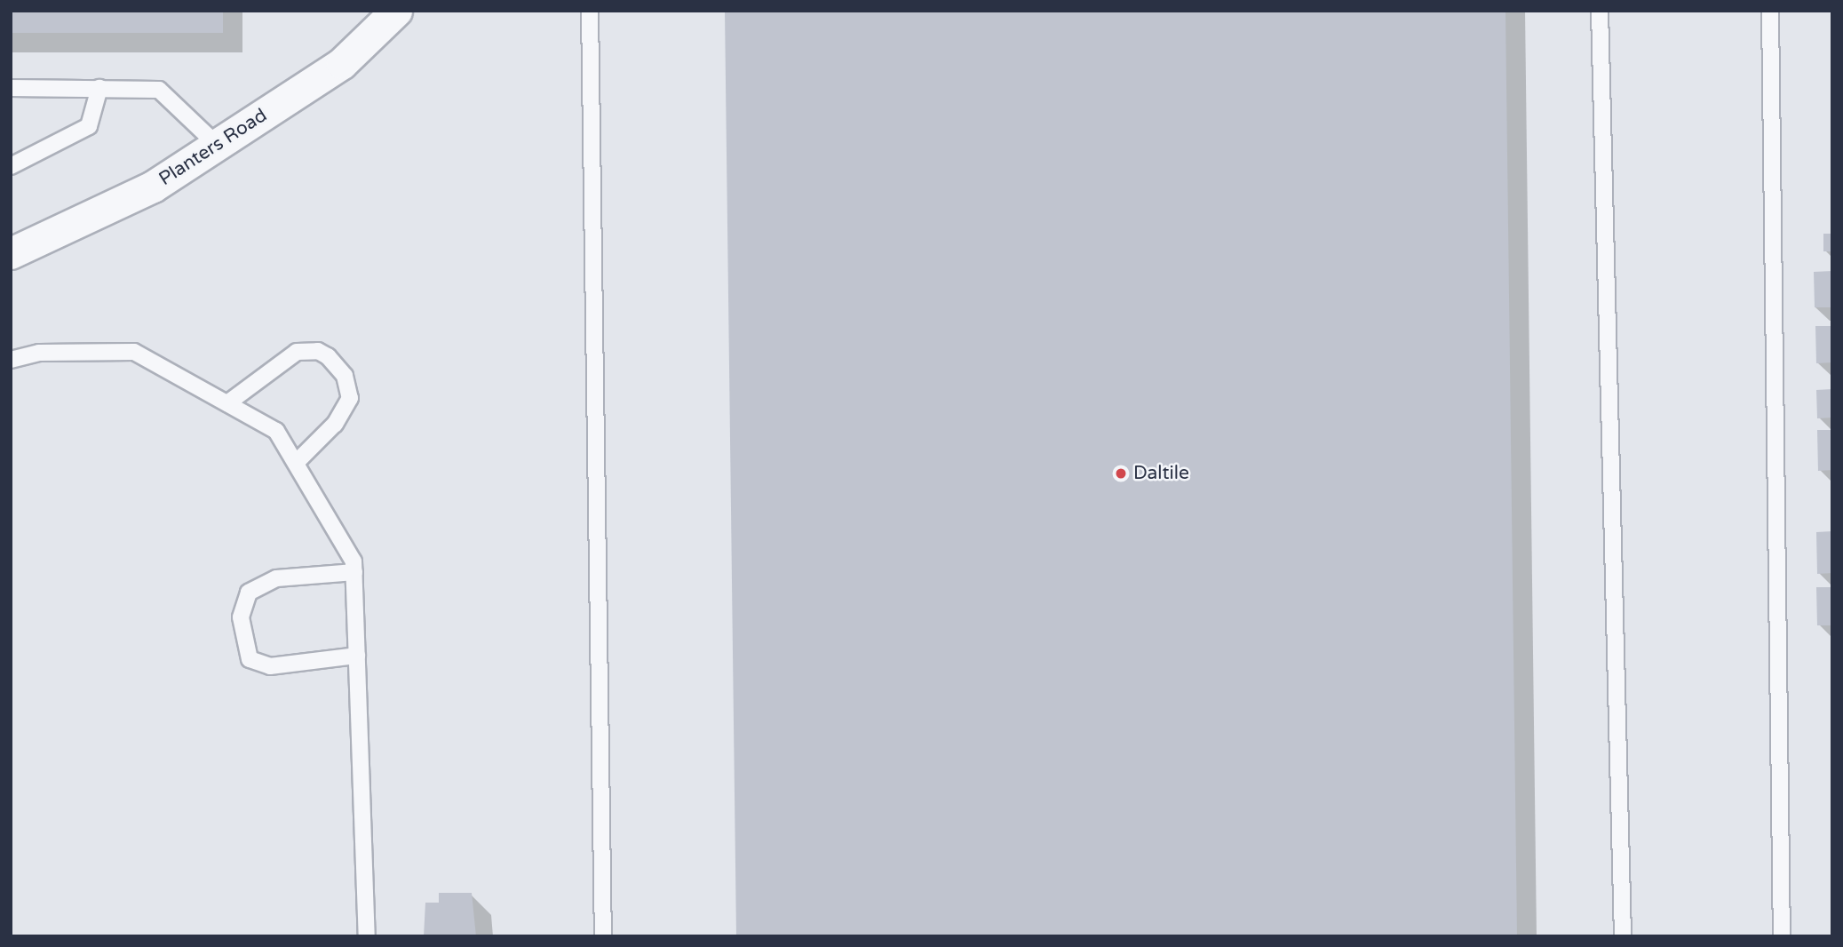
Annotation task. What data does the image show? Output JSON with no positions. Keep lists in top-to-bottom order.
{
  "streets": {
    "street": ["Planters Road"]
  },
  "places": ["Daltile"]
}
